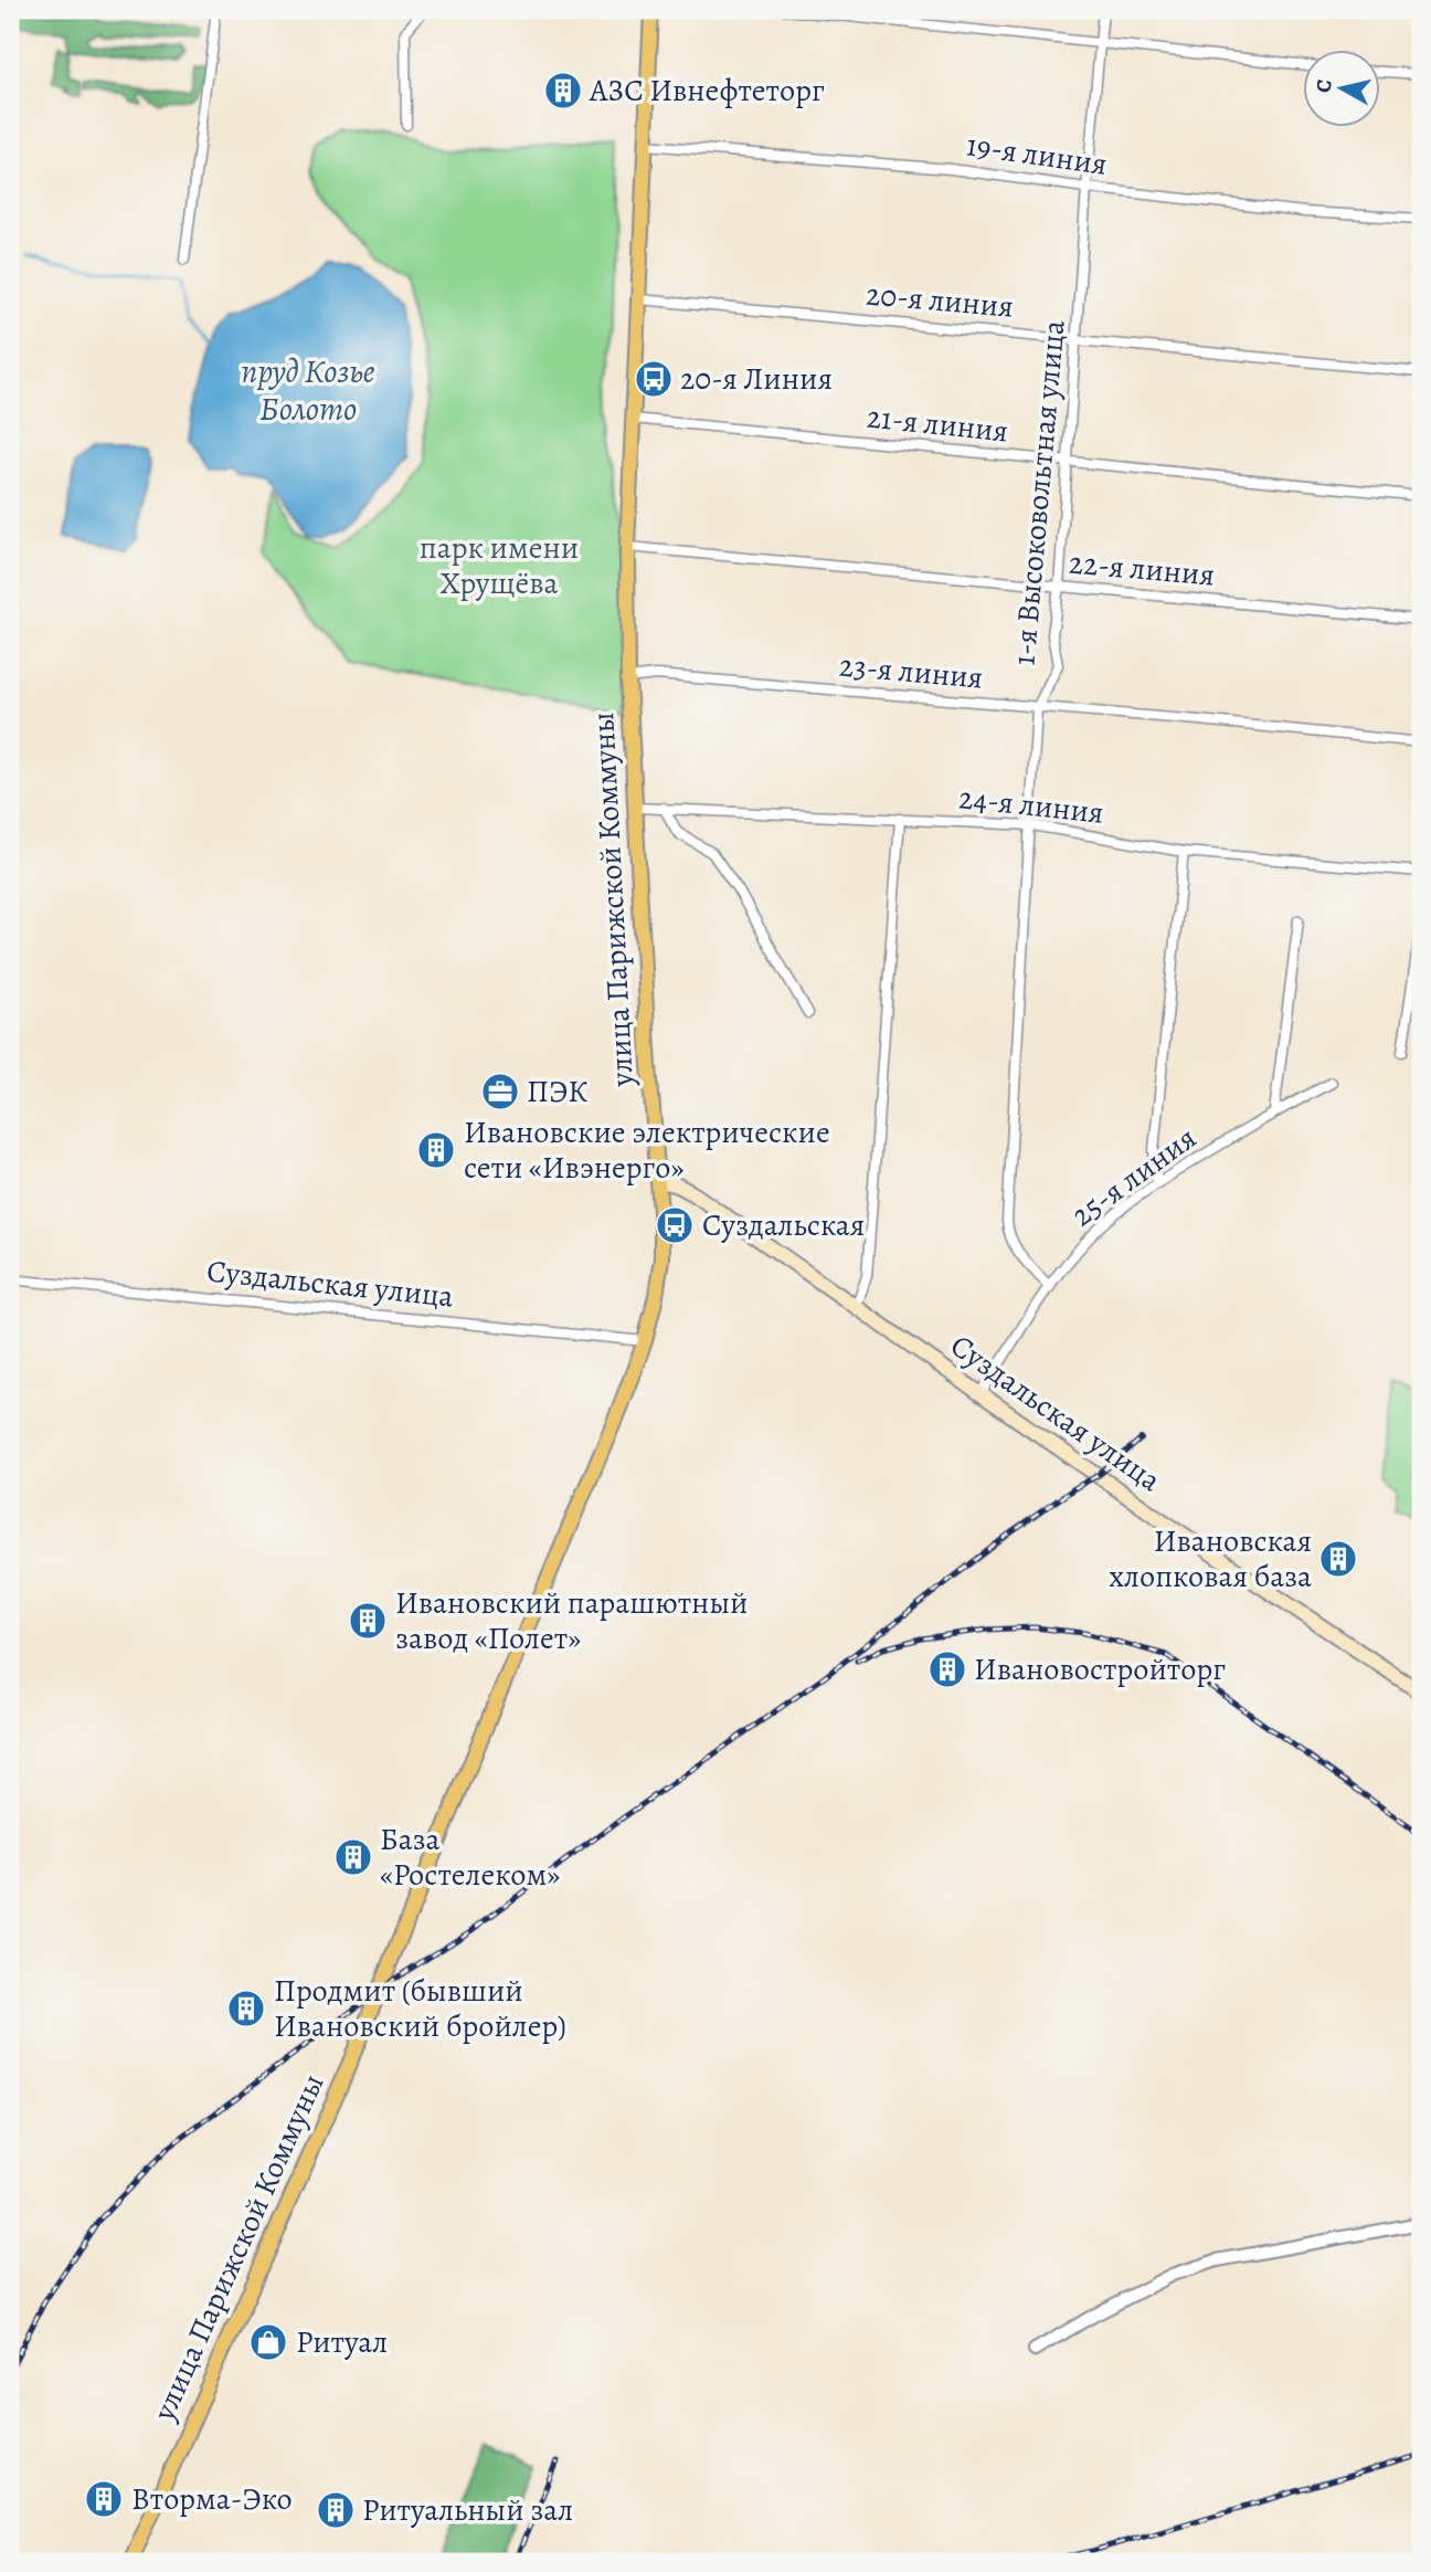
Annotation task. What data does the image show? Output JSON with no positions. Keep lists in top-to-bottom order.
{
  "streets": {
    "main road": ["улица Парижской Коммуны", "Суздальская улица"],
    "street": [
      "19-я линия",
      "20-я линия",
      "21-я линия",
      "1-я Высоковольтная улица",
      "22-я линия",
      "23-я линия",
      "24-я линия",
      "25-я линия"
    ]
  },
  "crossings": [
    ["19-я линия", "1-я Высоковольтная улица"],
    ["19-я линия", "улица Парижской Коммуны"],
    ["20-я линия", "1-я Высоковольтная улица"],
    ["20-я линия", "улица Парижской Коммуны"],
    ["21-я линия", "1-я Высоковольтная улица"],
    ["21-я линия", "улица Парижской Коммуны"],
    ["1-я Высоковольтная улица", "22-я линия"],
    ["1-я Высоковольтная улица", "23-я линия"],
    ["1-я Высоковольтная улица", "24-я линия"],
    ["1-я Высоковольтная улица", "25-я линия"],
    ["22-я линия", "улица Парижской Коммуны"],
    ["23-я линия", "улица Парижской Коммуны"],
    ["24-я линия", "улица Парижской Коммуны"],
    ["улица Парижской Коммуны", "Суздальская улица"],
    ["25-я линия", "Суздальская улица"]
  ],
  "water": ["пруд Козье Болото"],
  "parks": ["парк имени Хрущёва"],
  "places": {
    "building": [
      "АЗС Ивнефтеторг",
      "Ивановские электрические сети «Ивэнерго»",
      "Ивановская хлопковая база",
      "Ивановский парашютный завод «Полет»",
      "Ивановостройторг",
      "База «Ростелеком»",
      "Продмит (бывший Ивановский бройлер)",
      "Вторма-Эко",
      "Ритуальный зал"
    ],
    "bus stop": ["20-я Линия", "Суздальская"],
    "office": ["ПЭК"],
    "shop": ["Ритуал"]
  },
  "north": "left"
}
